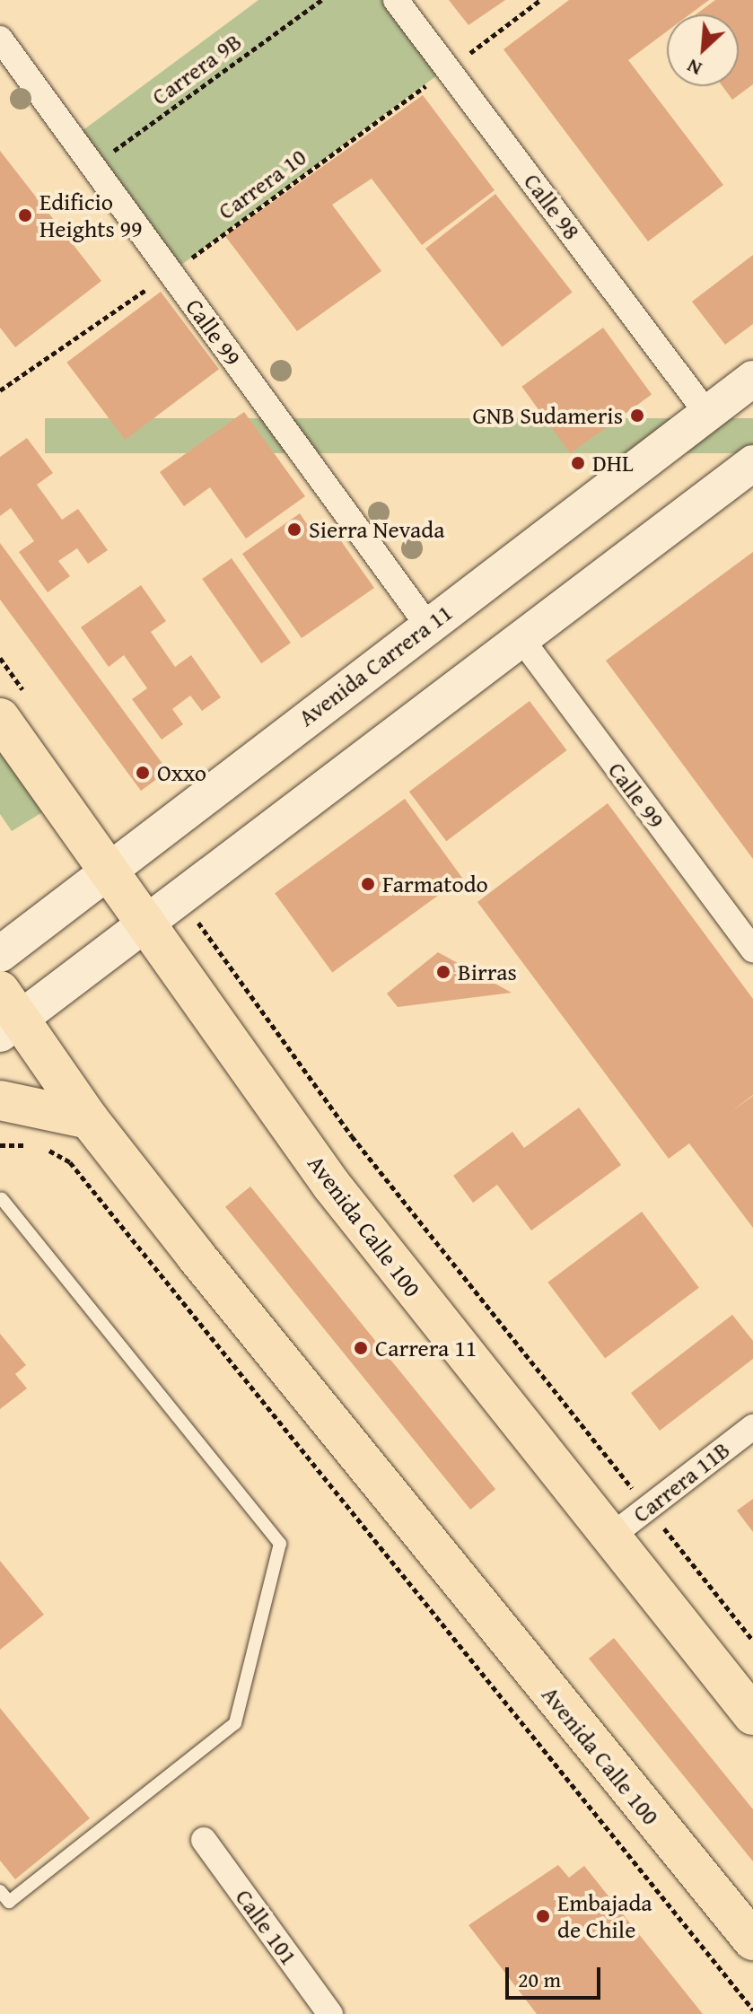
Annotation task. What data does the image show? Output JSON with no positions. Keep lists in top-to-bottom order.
{
  "streets": {
    "main road": ["Avenida Carrera 11", "Avenida Calle 100"],
    "street": [
      "Calle 98",
      "Calle 99",
      "Carrera 11B",
      "Calle 101"
    ],
    "path": ["Carrera 9B", "Carrera 10"]
  },
  "crossings": [
    ["Carrera 9B", "Calle 99"],
    ["Carrera 10", "Calle 98"],
    ["Carrera 10", "Calle 99"],
    ["Calle 98", "Avenida Carrera 11"],
    ["Calle 99", "Avenida Carrera 11"],
    ["Avenida Carrera 11", "Avenida Calle 100"],
    ["Avenida Calle 100", "Carrera 11B"]
  ],
  "places": [
    "Edificio Heights 99",
    "GNB Sudameris",
    "DHL",
    "Sierra Nevada",
    "Oxxo",
    "Farmatodo",
    "Birras",
    "Carrera 11",
    "Embajada de Chile"
  ],
  "scale_bar": "20 m",
  "north": "bottom left"
}
